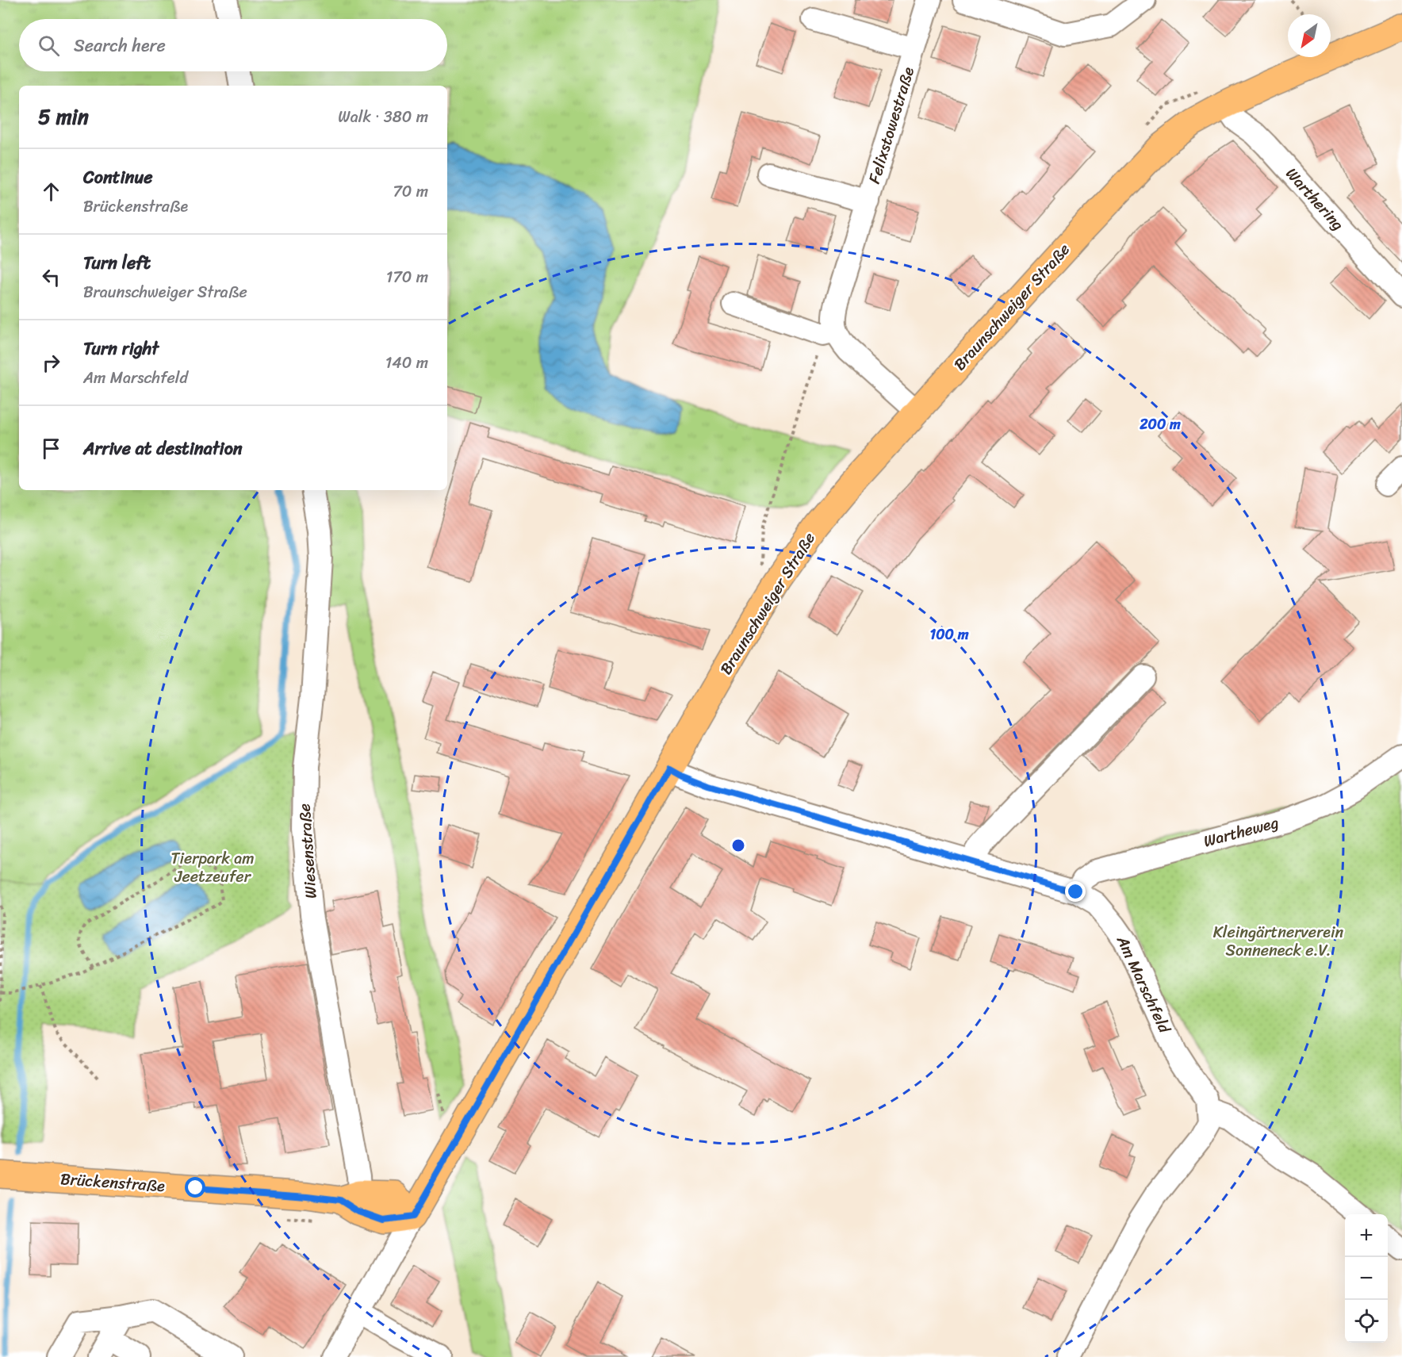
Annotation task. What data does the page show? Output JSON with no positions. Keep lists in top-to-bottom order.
{
  "streets": {
    "main road": ["Braunschweiger Straße", "Brückenstraße"],
    "street": [
      "Felixstowestraße",
      "Warthering",
      "Wartheweg",
      "Wiesenstraße",
      "Am Marschfeld"
    ]
  },
  "crossings": [
    ["Warthering", "Braunschweiger Straße"],
    ["Braunschweiger Straße", "Am Marschfeld"],
    ["Braunschweiger Straße", "Brückenstraße"],
    ["Wartheweg", "Am Marschfeld"],
    ["Wiesenstraße", "Brückenstraße"]
  ],
  "parks": ["Tierpark am Jeetzeufer", "Kleingärtnerverein Sonneneck e.V."],
  "north": "bottom left",
  "page": {
    "search": "Search here",
    "heading": ["5 min", "Walk · 380 m"],
    "list": [
      ["Continue", "Brückenstraße", "70 m"],
      ["Turn left", "Braunschweiger Straße", "170 m"],
      ["Turn right", "Am Marschfeld", "140 m"],
      "Arrive at destination"
    ],
    "map_buttons": ["+", "−"]
  },
  "rings": ["200 m", "100 m"]
}
